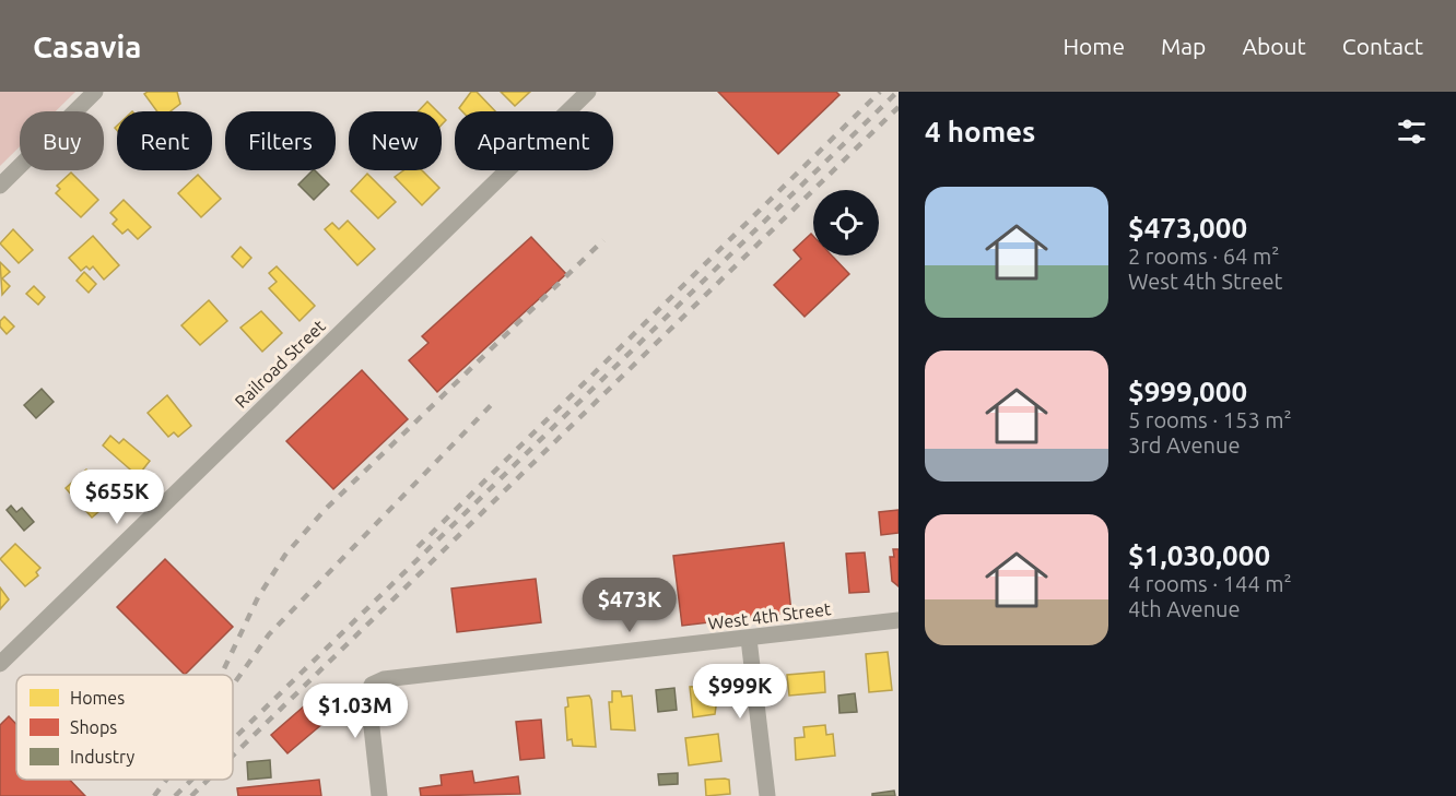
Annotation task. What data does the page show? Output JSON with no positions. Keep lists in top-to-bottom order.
{
  "streets": {
    "street": ["Railroad Street", "West 4th Street"]
  },
  "legend": ["Homes", "Shops", "Industry"],
  "page": {
    "header": "Casavia",
    "nav": [
      "Home",
      "Map",
      "About",
      "Contact"
    ],
    "heading": "4 homes",
    "chip": [
      "Buy",
      "Rent",
      "Filters",
      "New",
      "Apartment"
    ],
    "list": [
      {
        "name": "$473,000",
        "note": "2 rooms · 64 m² · West 4th Street"
      },
      {
        "name": "$999,000",
        "note": "5 rooms · 153 m² · 3rd Avenue"
      },
      {
        "name": "$1,030,000",
        "note": "4 rooms · 144 m² · 4th Avenue"
      }
    ],
    "price": [
      "$655K",
      "$473K",
      "$999K",
      "$1.03M"
    ]
  }
}
